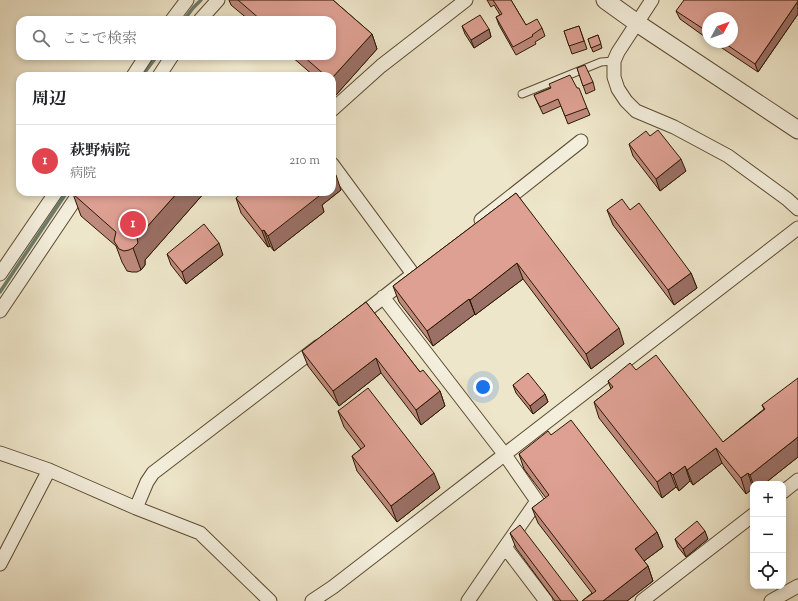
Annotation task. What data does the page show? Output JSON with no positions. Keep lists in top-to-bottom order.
{
  "north": "top right",
  "page": {
    "search": "ここで検索",
    "heading": "周辺",
    "list": [
      {
        "mark": "1",
        "name": "萩野病院",
        "note": "病院",
        "value": "210 m"
      }
    ],
    "pins": "1",
    "map_buttons": ["+", "−"]
  }
}
